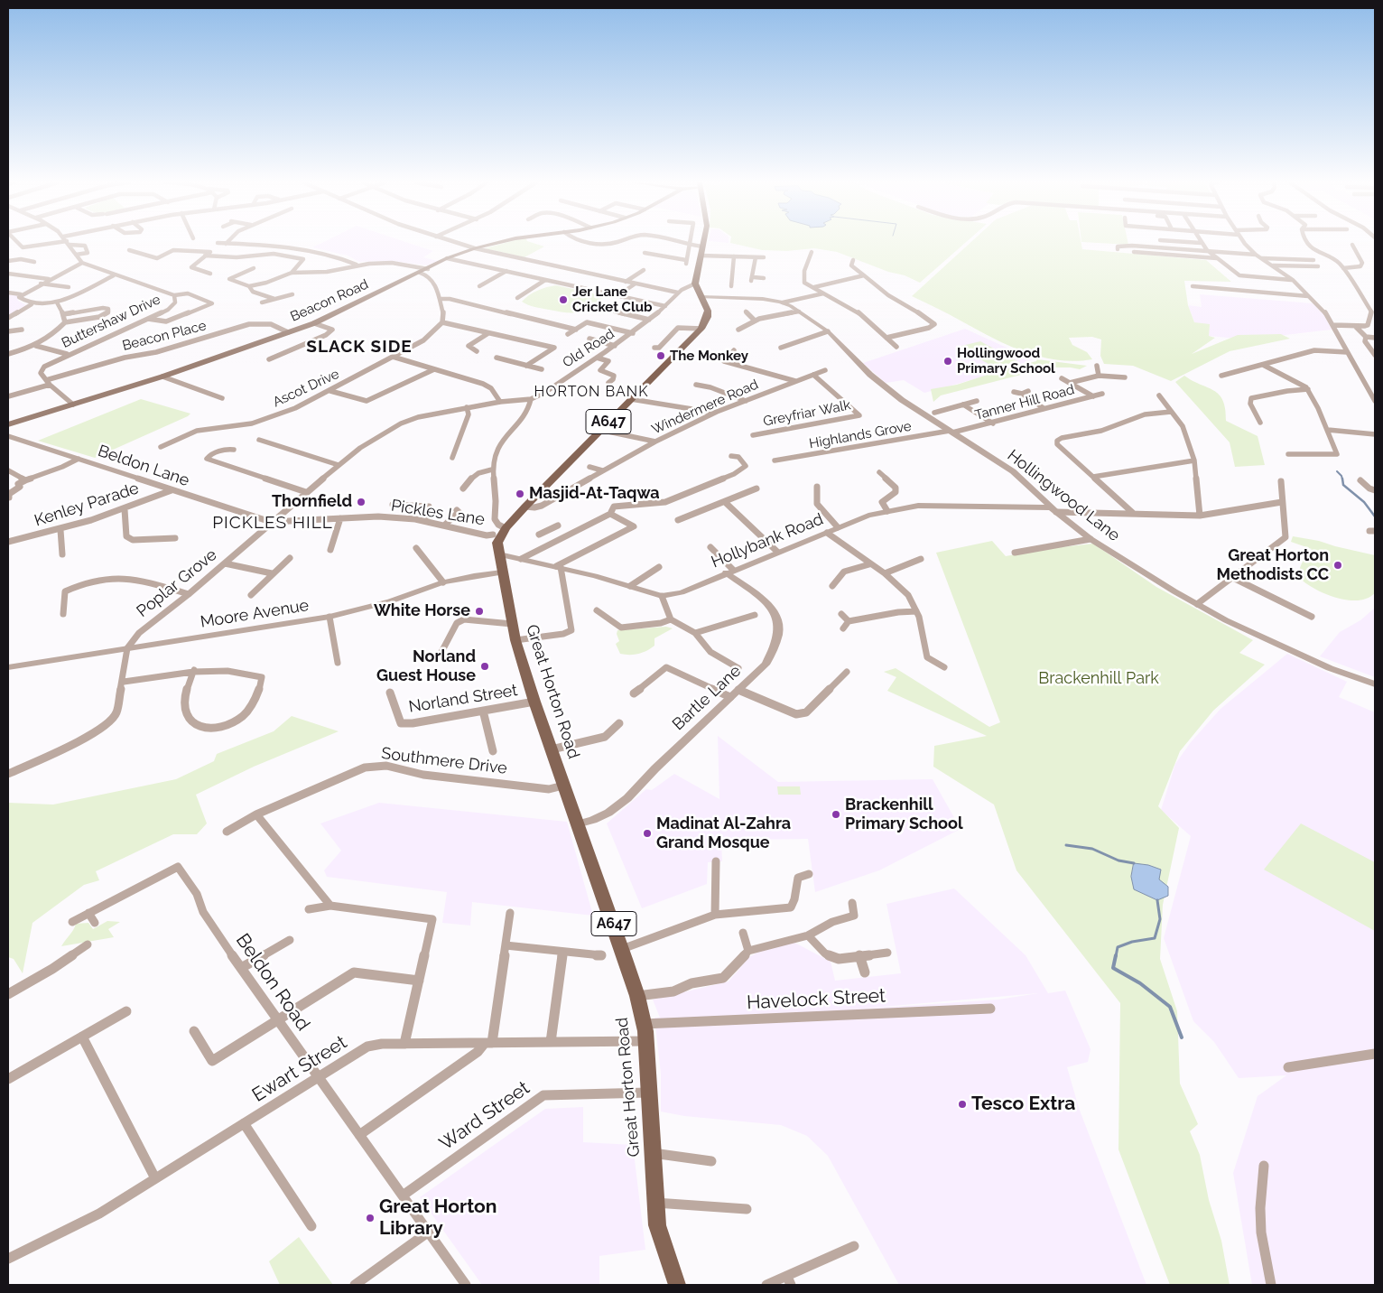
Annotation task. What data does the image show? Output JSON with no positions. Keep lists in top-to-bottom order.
{
  "streets": {
    "main road": ["Beacon Road", "A647", "Great Horton Road"],
    "street": [
      "Buttershaw Drive",
      "Beacon Place",
      "Old Road",
      "Ascot Drive",
      "Tanner Hill Road",
      "Windermere Road",
      "Greyfriar Walk",
      "Highlands Grove",
      "Beldon Lane",
      "Hollingwood Lane",
      "Kenley Parade",
      "Pickles Lane",
      "Hollybank Road",
      "Poplar Grove",
      "Moore Avenue",
      "Bartle Lane",
      "Norland Street",
      "Southmere Drive",
      "Beldon Road",
      "Havelock Street",
      "Ewart Street",
      "Ward Street"
    ]
  },
  "crossings": [
    ["Beacon Road", "Beacon Place"],
    ["Buttershaw Drive", "Beacon Place"],
    ["Old Road", "A647"],
    ["Old Road", "Pickles Lane"],
    ["Old Road", "Poplar Grove"],
    ["Tanner Hill Road", "Highlands Grove"],
    ["Tanner Hill Road", "Hollingwood Lane"],
    ["Windermere Road", "Greyfriar Walk"],
    ["Windermere Road", "A647"],
    ["A647", "Hollingwood Lane"],
    ["A647", "Great Horton Road"],
    ["Highlands Grove", "Hollingwood Lane"],
    ["Beldon Lane", "Kenley Parade"],
    ["Beldon Lane", "Pickles Lane"],
    ["Beldon Lane", "Poplar Grove"],
    ["Hollingwood Lane", "Hollybank Road"],
    ["Pickles Lane", "Poplar Grove"],
    ["Hollybank Road", "Great Horton Road"],
    ["Hollybank Road", "Bartle Lane"],
    ["Poplar Grove", "Moore Avenue"],
    ["Moore Avenue", "Great Horton Road"],
    ["Great Horton Road", "Bartle Lane"],
    ["Great Horton Road", "Norland Street"],
    ["Great Horton Road", "Southmere Drive"],
    ["Great Horton Road", "Havelock Street"],
    ["Great Horton Road", "Ewart Street"],
    ["Great Horton Road", "Ward Street"],
    ["Beldon Road", "Ewart Street"],
    ["Beldon Road", "Ward Street"]
  ],
  "districts": ["SLACK SIDE", "HORTON BANK", "PICKLES HILL"],
  "parks": ["Brackenhill Park"],
  "places": [
    "Jer Lane Cricket Club",
    "The Monkey",
    "Hollingwood Primary School",
    "Masjid-At-Taqwa",
    "Thornfield",
    "Great Horton Methodists CC",
    "White Horse",
    "Norland Guest House",
    "Brackenhill Primary School",
    "Madinat Al-Zahra Grand Mosque",
    "Tesco Extra",
    "Great Horton Library"
  ]
}
